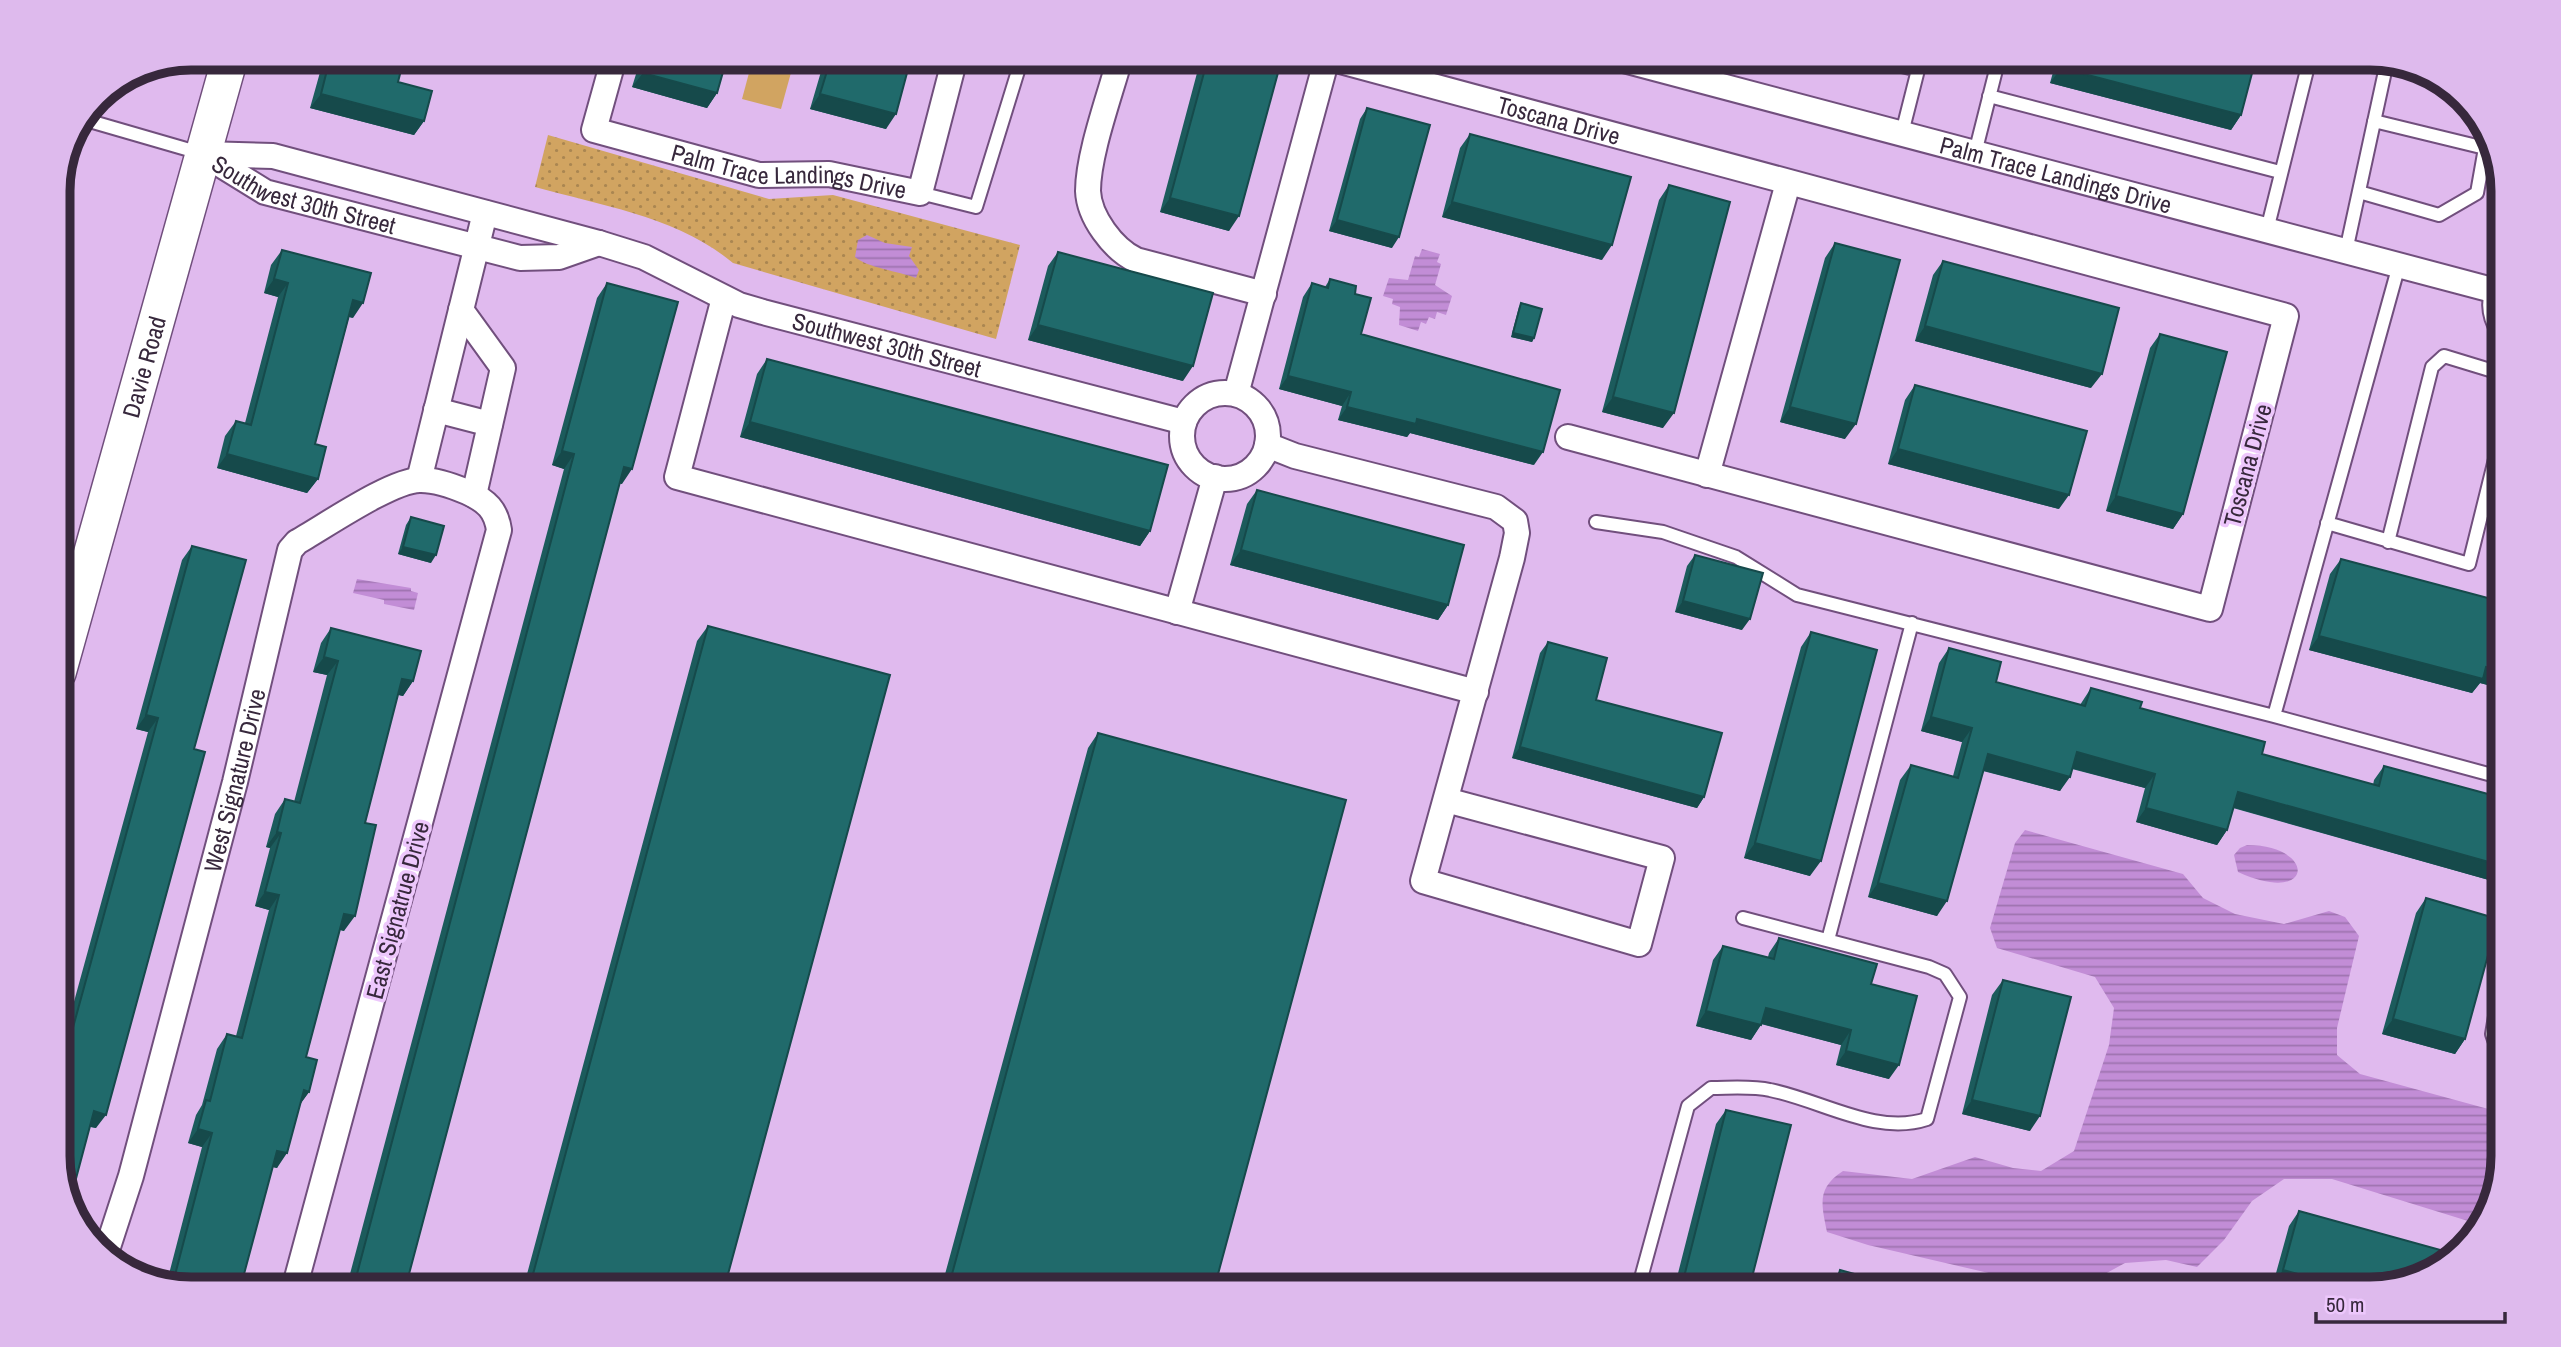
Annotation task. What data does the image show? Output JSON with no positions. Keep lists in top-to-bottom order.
{
  "streets": {
    "main road": ["Davie Road"],
    "street": [
      "Toscana Drive",
      "Palm Trace Landings Drive",
      "Southwest 30th Street",
      "West Signature Drive",
      "East Signatrue Drive"
    ]
  },
  "crossings": [
    ["Southwest 30th Street", "Davie Road"],
    ["West Signature Drive", "East Signatrue Drive"]
  ],
  "scale_bar": "50 m"
}
